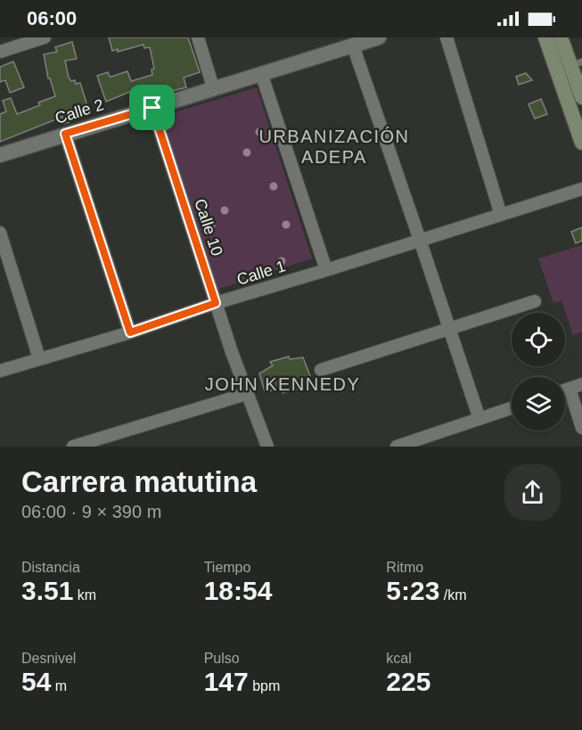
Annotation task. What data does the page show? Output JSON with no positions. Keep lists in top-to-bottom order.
{
  "streets": {
    "street": ["Calle 2", "Calle 10", "Calle 1"]
  },
  "crossings": [
    ["Calle 2", "Calle 10"],
    ["Calle 10", "Calle 1"]
  ],
  "districts": ["URBANIZACIÓN ADEPA", "JOHN KENNEDY"],
  "page": {
    "status": "06:00",
    "heading": ["Carrera matutina", "06:00 · 9 × 390 m"],
    "stats": [
      ["Distancia", "3.51 km"],
      ["Tiempo", "18:54"],
      ["Ritmo", "5:23 /km"],
      ["Desnivel", "54 m"],
      ["Pulso", "147 bpm"],
      ["kcal", "225"]
    ]
  }
}
